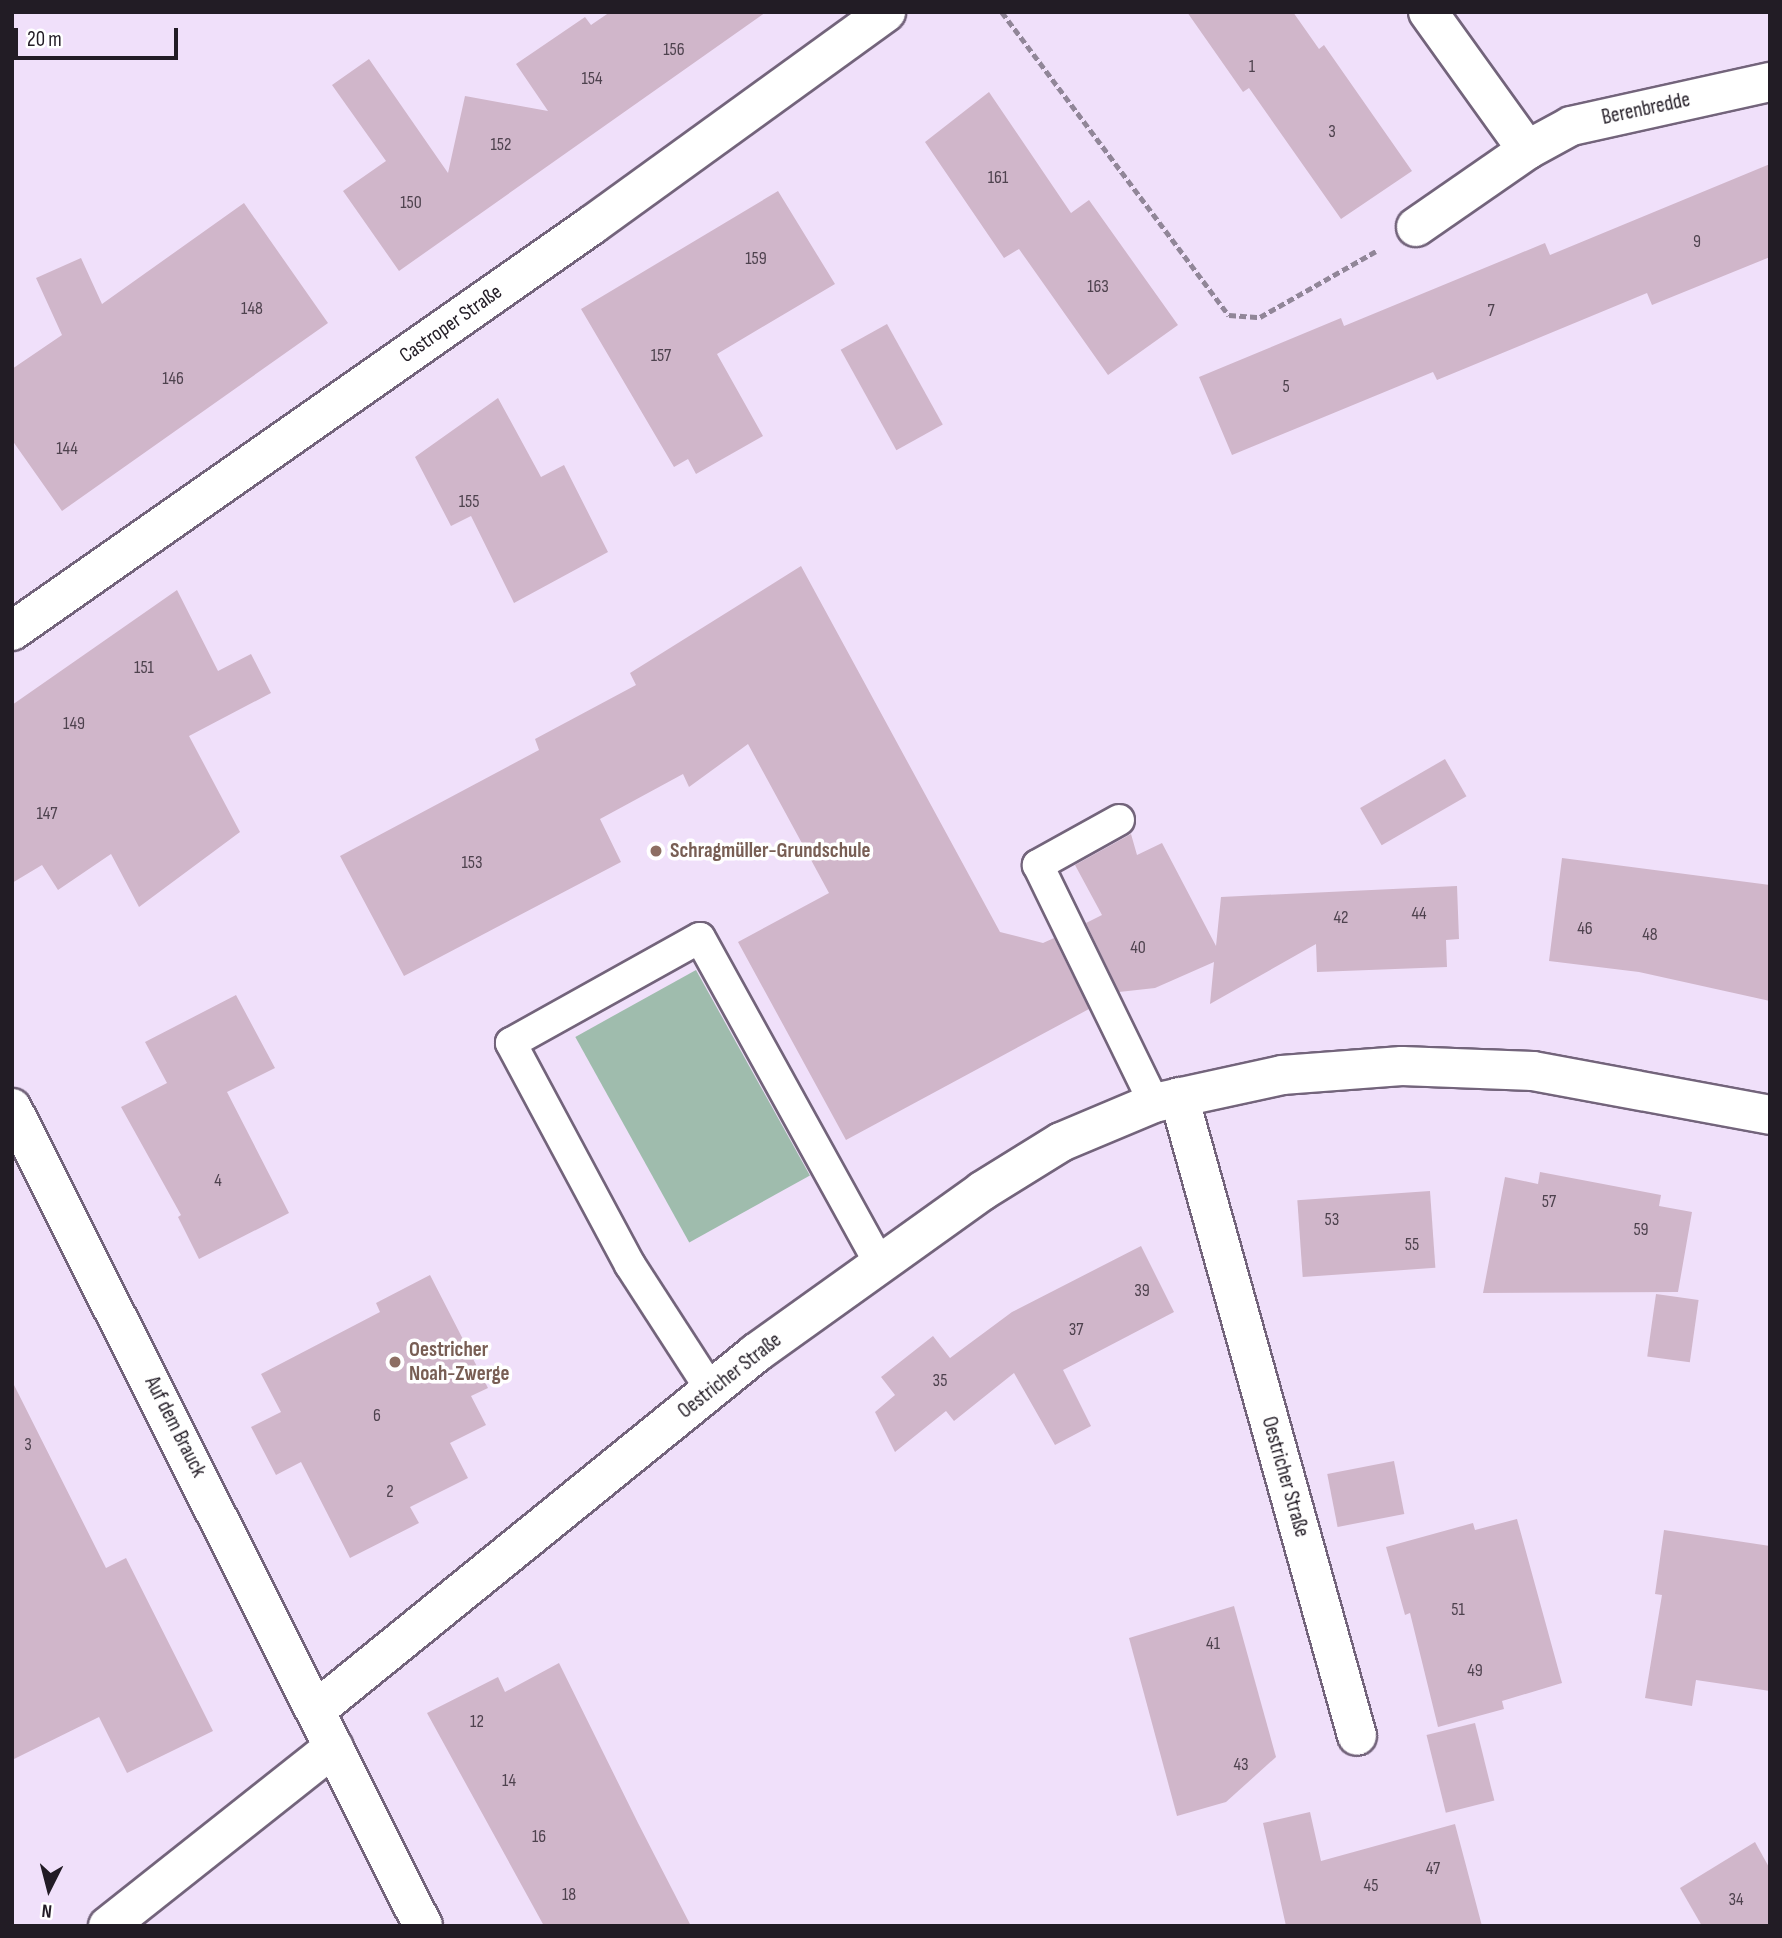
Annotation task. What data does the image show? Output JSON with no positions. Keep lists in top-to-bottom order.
{
  "streets": {
    "street": [
      "Berenbredde",
      "Castroper Straße",
      "Oestricher Straße",
      "Auf dem Brauck"
    ]
  },
  "crossings": [
    ["Oestricher Straße", "Auf dem Brauck"]
  ],
  "places": ["Schragmüller-Grundschule", "Oestricher Noah-Zwerge"],
  "house_numbers": [
    "156",
    "1",
    "154",
    "3",
    "152",
    "161",
    "150",
    "9",
    "159",
    "163",
    "148",
    "7",
    "157",
    "146",
    "5",
    "144",
    "155",
    "151",
    "149",
    "147",
    "153",
    "44",
    "42",
    "46",
    "48",
    "40",
    "4",
    "57",
    "53",
    "59",
    "55",
    "39",
    "37",
    "35",
    "6",
    "3",
    "2",
    "51",
    "41",
    "49",
    "12",
    "43",
    "14",
    "16",
    "47",
    "45",
    "18",
    "34"
  ],
  "scale_bar": "20 m",
  "north": "bottom"
}
